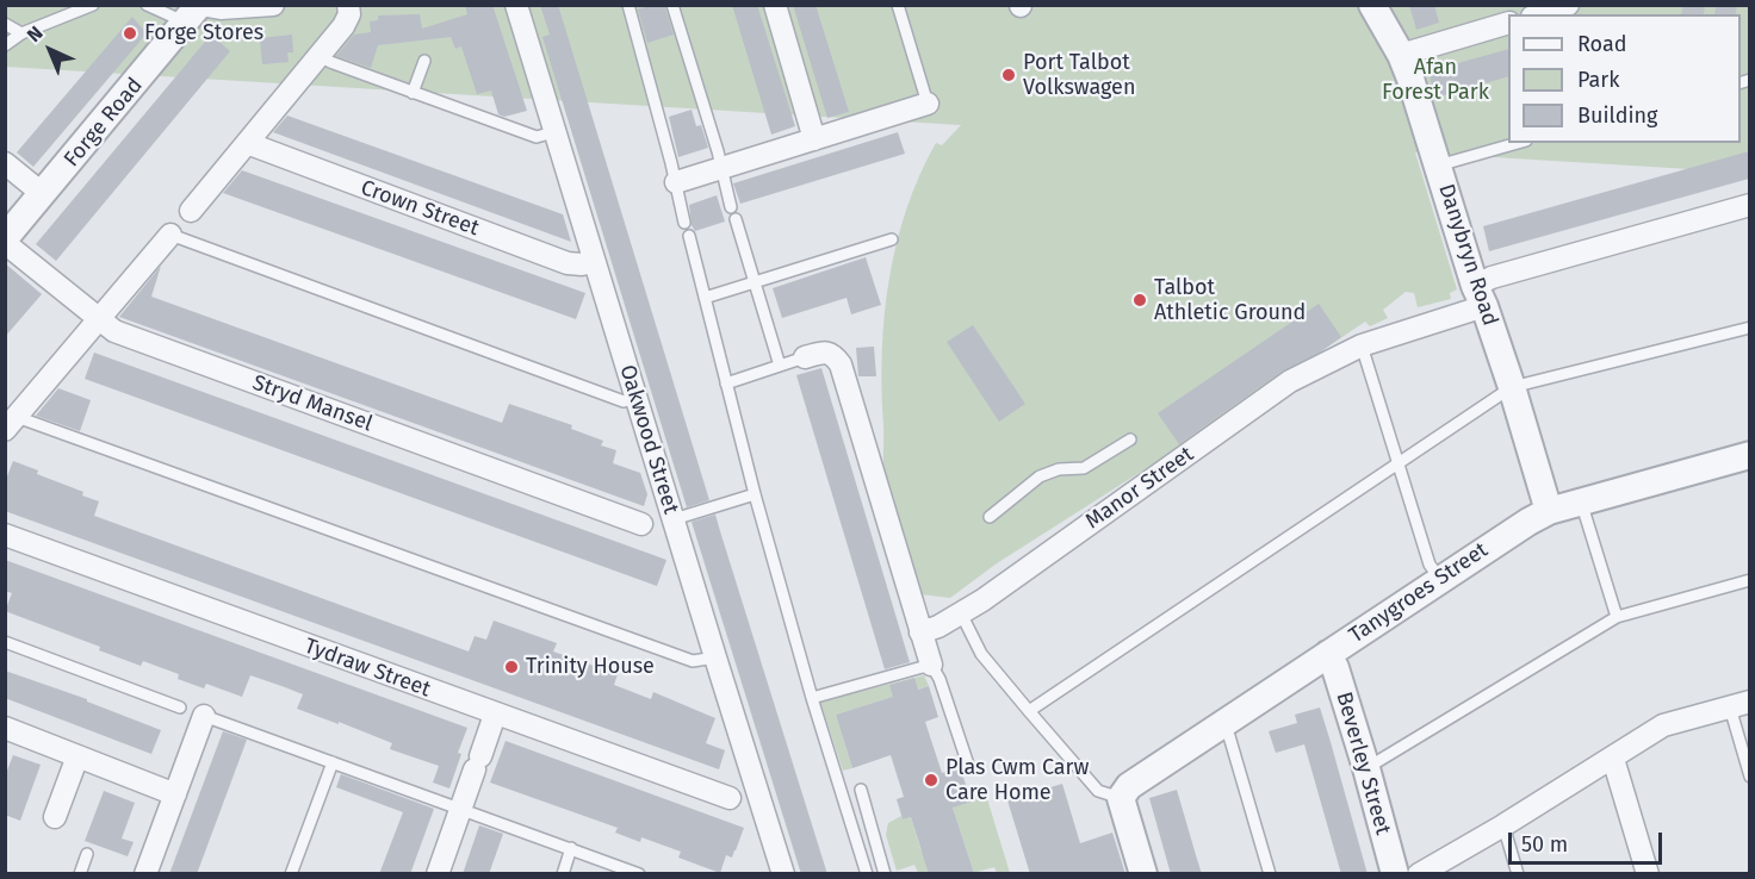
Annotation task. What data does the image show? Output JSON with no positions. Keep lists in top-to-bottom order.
{
  "streets": {
    "street": [
      "Forge Road",
      "Crown Street",
      "Danybryn Road",
      "Stryd Mansel",
      "Oakwood Street",
      "Manor Street",
      "Tanygroes Street",
      "Tydraw Street",
      "Beverley Street"
    ]
  },
  "crossings": [
    ["Forge Road", "Stryd Mansel"],
    ["Crown Street", "Oakwood Street"],
    ["Danybryn Road", "Manor Street"],
    ["Danybryn Road", "Tanygroes Street"],
    ["Tanygroes Street", "Beverley Street"]
  ],
  "parks": ["Afan Forest Park"],
  "places": [
    "Forge Stores",
    "Port Talbot Volkswagen",
    "Talbot Athletic Ground",
    "Trinity House",
    "Plas Cwm Carw Care Home"
  ],
  "legend": ["Road", "Park", "Building"],
  "scale_bar": "50 m",
  "north": "top left"
}
